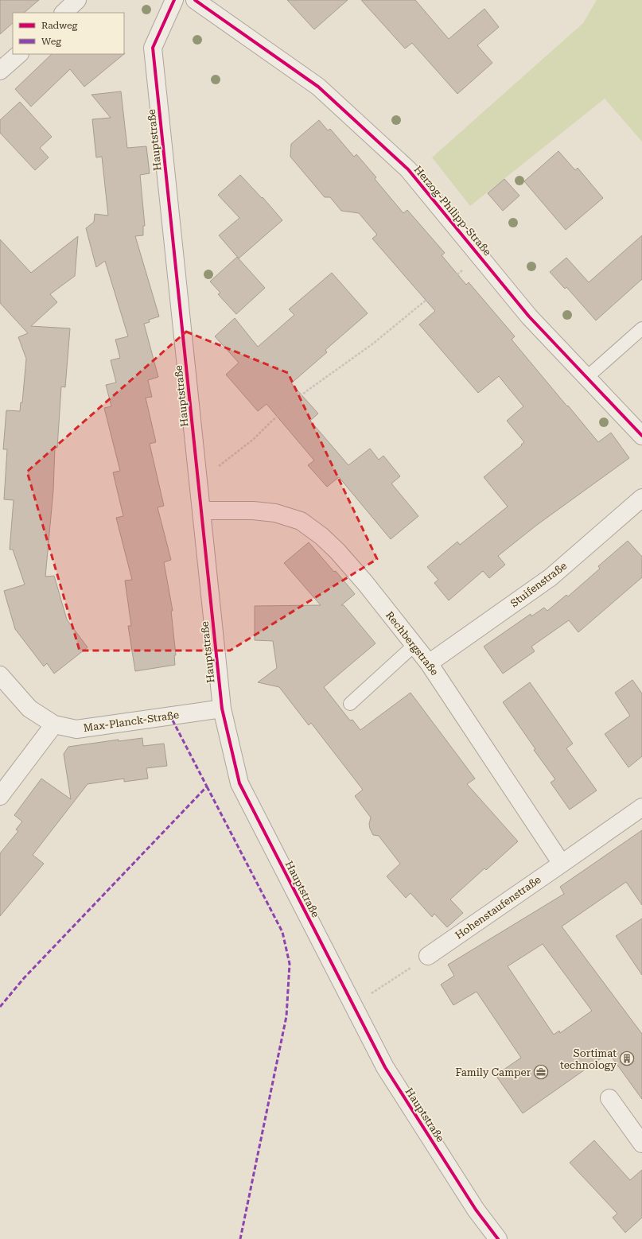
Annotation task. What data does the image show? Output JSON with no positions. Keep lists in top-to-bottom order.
{
  "streets": {
    "street": [
      "Hauptstraße",
      "Herzog-Philipp-Straße",
      "Stuifenstraße",
      "Rechbergstraße",
      "Max-Planck-Straße",
      "Hohenstaufenstraße"
    ]
  },
  "crossings": [
    ["Hauptstraße", "Rechbergstraße"],
    ["Hauptstraße", "Max-Planck-Straße"],
    ["Stuifenstraße", "Rechbergstraße"],
    ["Rechbergstraße", "Hohenstaufenstraße"]
  ],
  "places": {
    "building": ["Sortimat technology"],
    "office": ["Family Camper"]
  },
  "legend": ["Radweg", "Weg"]
}
